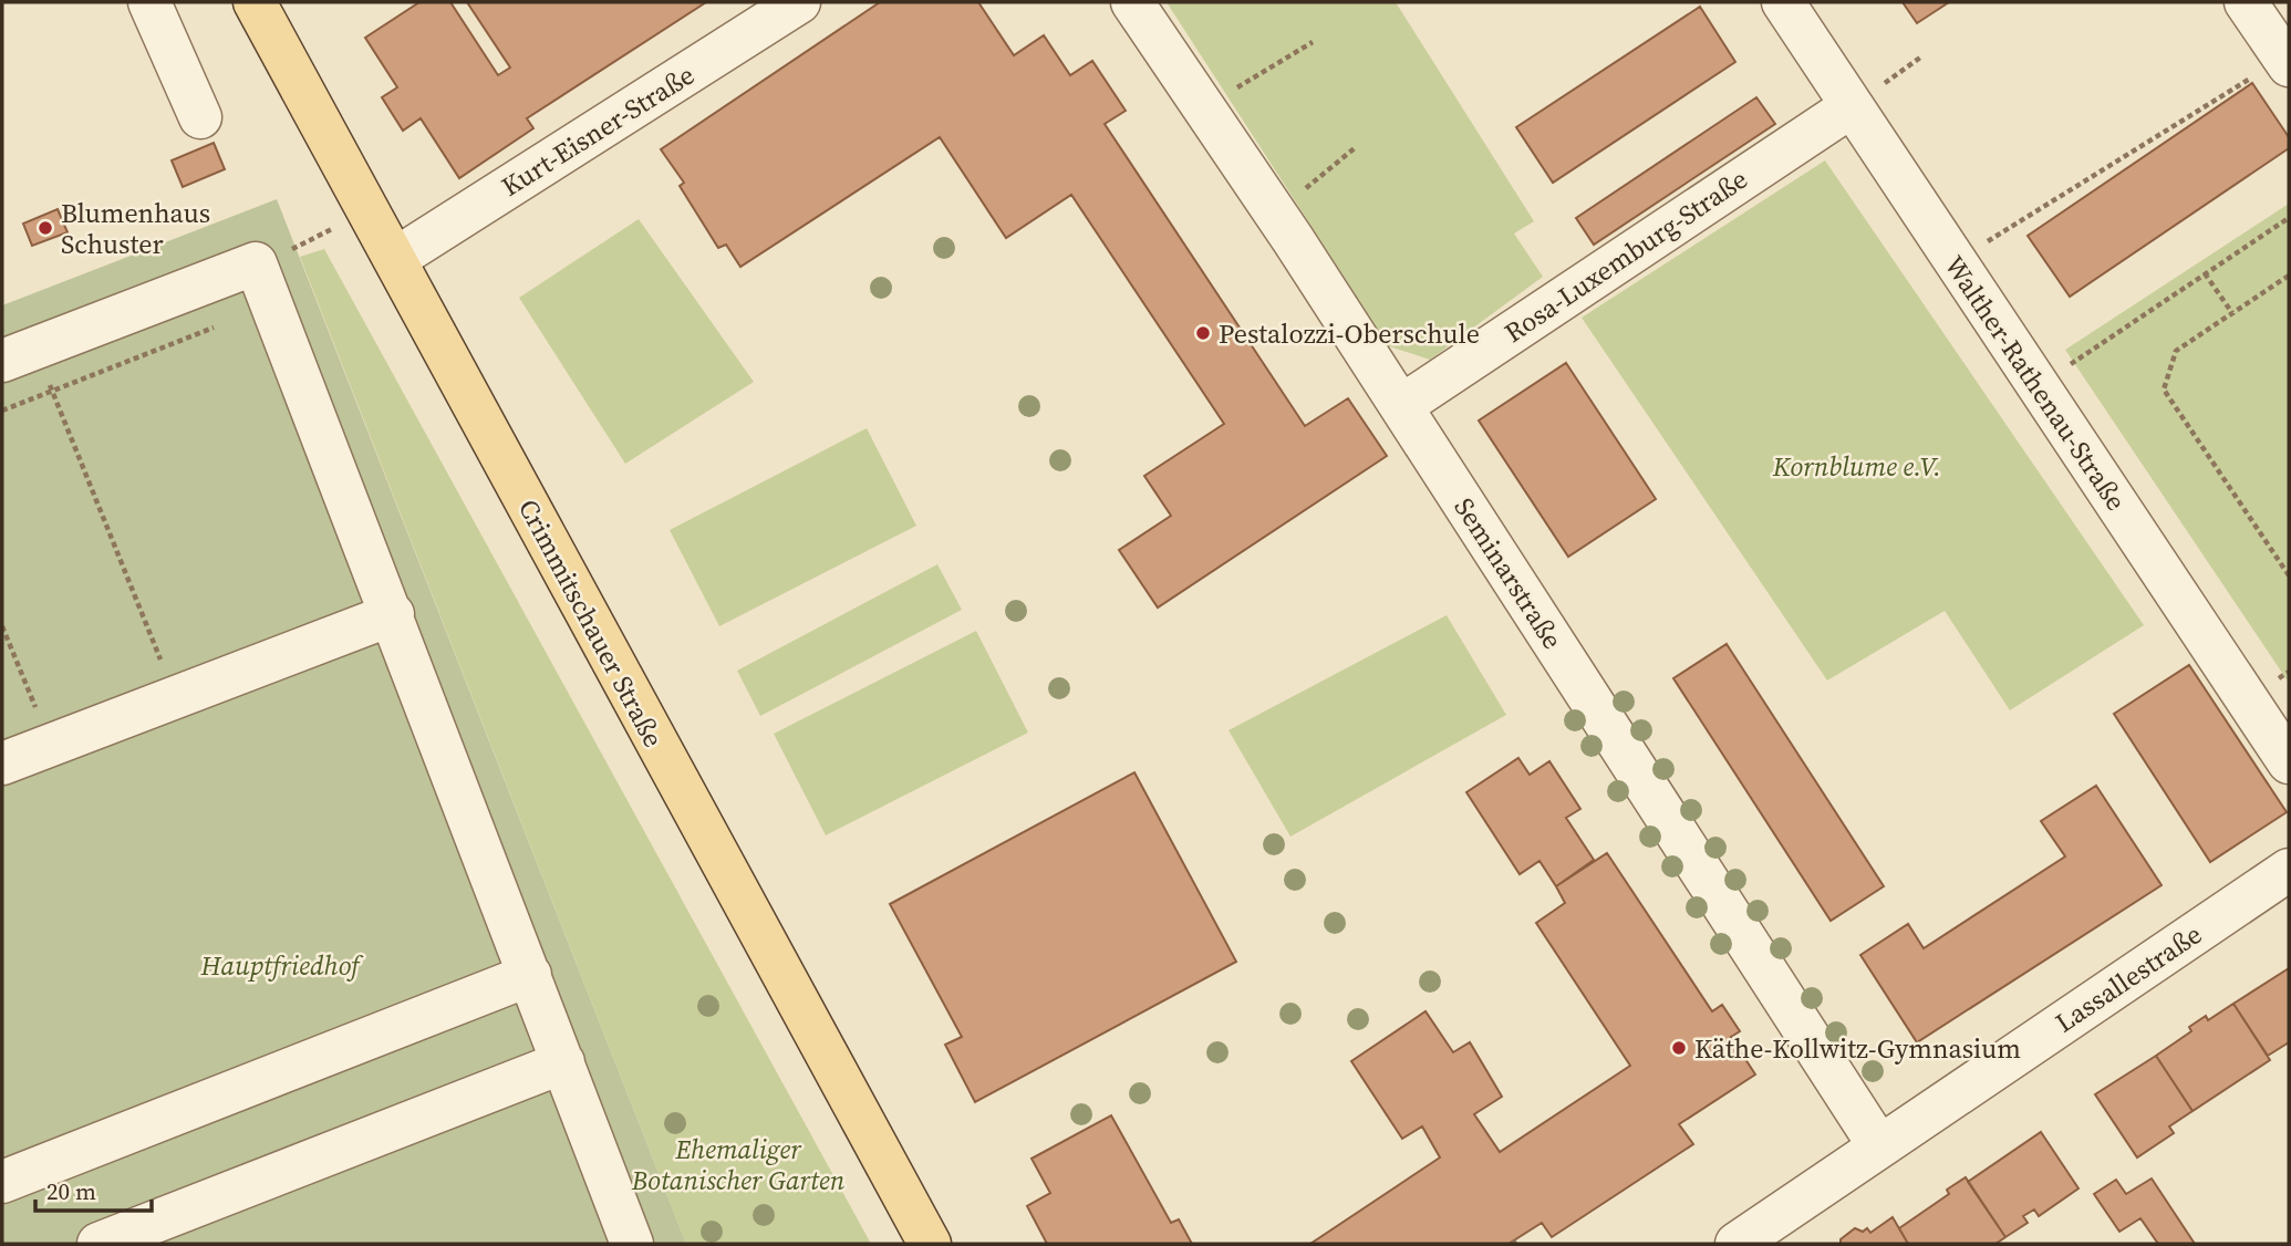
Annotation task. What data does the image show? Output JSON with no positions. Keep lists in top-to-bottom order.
{
  "streets": {
    "main road": ["Crimmitschauer Straße"],
    "street": [
      "Kurt-Eisner-Straße",
      "Rosa-Luxemburg-Straße",
      "Walther-Rathenau-Straße",
      "Seminarstraße",
      "Lassallestraße"
    ]
  },
  "crossings": [
    ["Kurt-Eisner-Straße", "Crimmitschauer Straße"],
    ["Rosa-Luxemburg-Straße", "Walther-Rathenau-Straße"],
    ["Rosa-Luxemburg-Straße", "Seminarstraße"],
    ["Seminarstraße", "Lassallestraße"]
  ],
  "parks": ["Kornblume e.V.", "Hauptfriedhof", "Ehemaliger Botanischer Garten"],
  "places": ["Blumenhaus Schuster", "Pestalozzi-Oberschule", "Käthe-Kollwitz-Gymnasium"],
  "scale_bar": "20 m"
}
